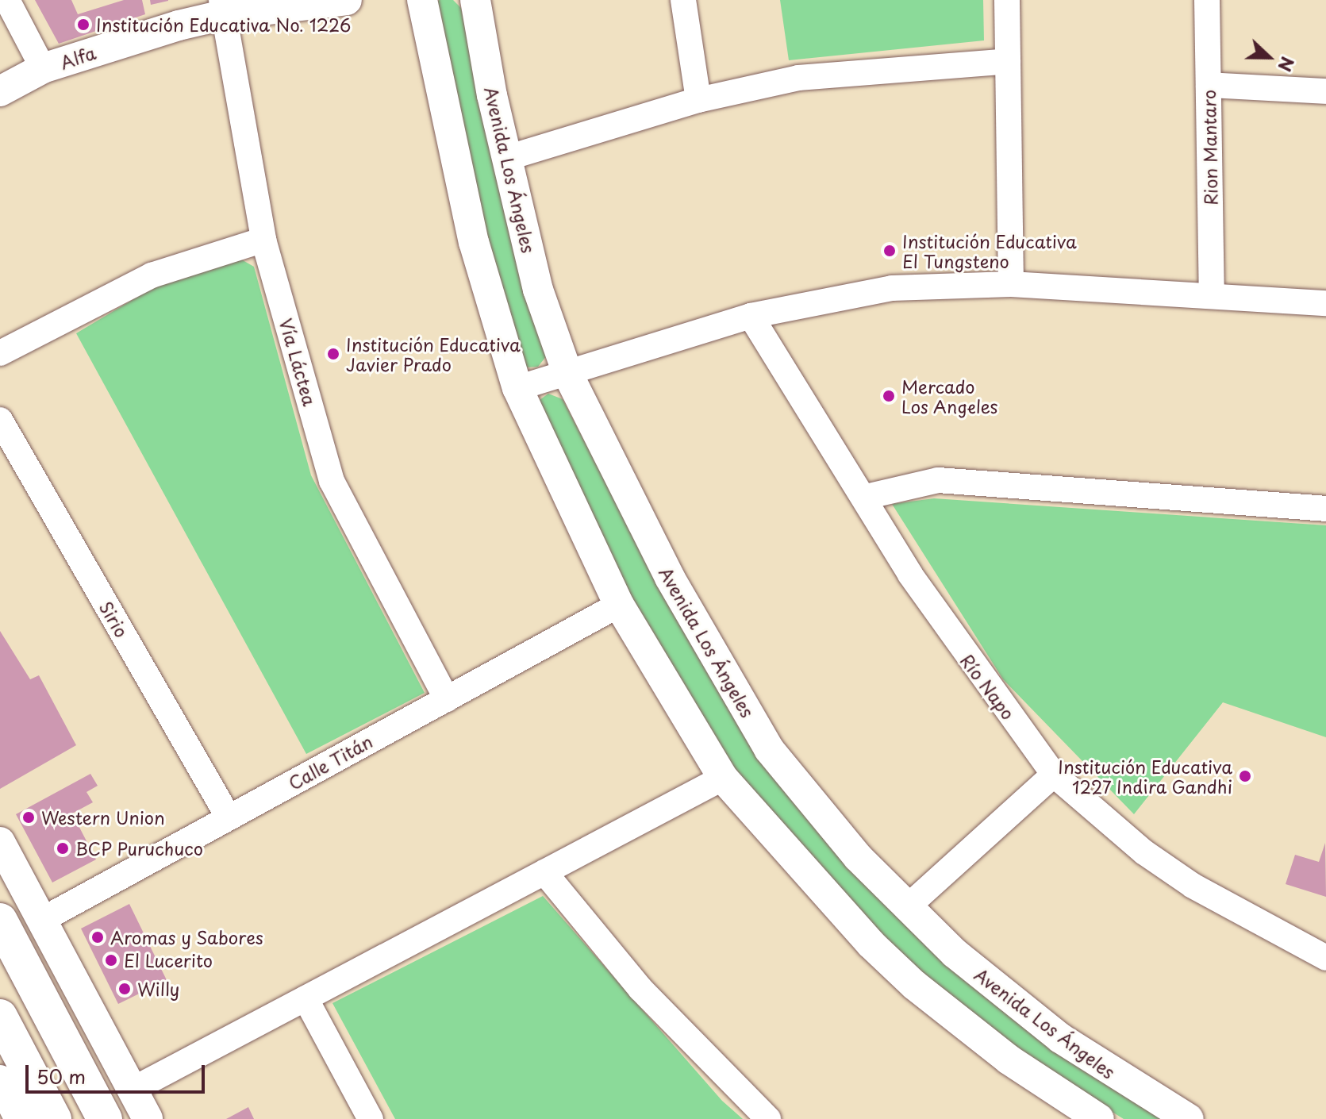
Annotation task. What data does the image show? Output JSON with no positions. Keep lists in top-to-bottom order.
{
  "streets": {
    "street": [
      "Alfa",
      "Rion Mantaro",
      "Avenida Los Ángeles",
      "Vía Láctea",
      "Sirio",
      "Río Napo",
      "Calle Titán"
    ]
  },
  "crossings": [
    ["Alfa", "Vía Láctea"],
    ["Vía Láctea", "Calle Titán"],
    ["Sirio", "Calle Titán"]
  ],
  "places": [
    "Institución Educativa No. 1226",
    "Institución Educativa El Tungsteno",
    "Institución Educativa Javier Prado",
    "Mercado Los Angeles",
    "Institución Educativa 1227 Indira Gandhi",
    "Western Union",
    "BCP Puruchuco",
    "Aromas y Sabores",
    "El Lucerito",
    "Willy"
  ],
  "scale_bar": "50 m",
  "north": "right"
}
